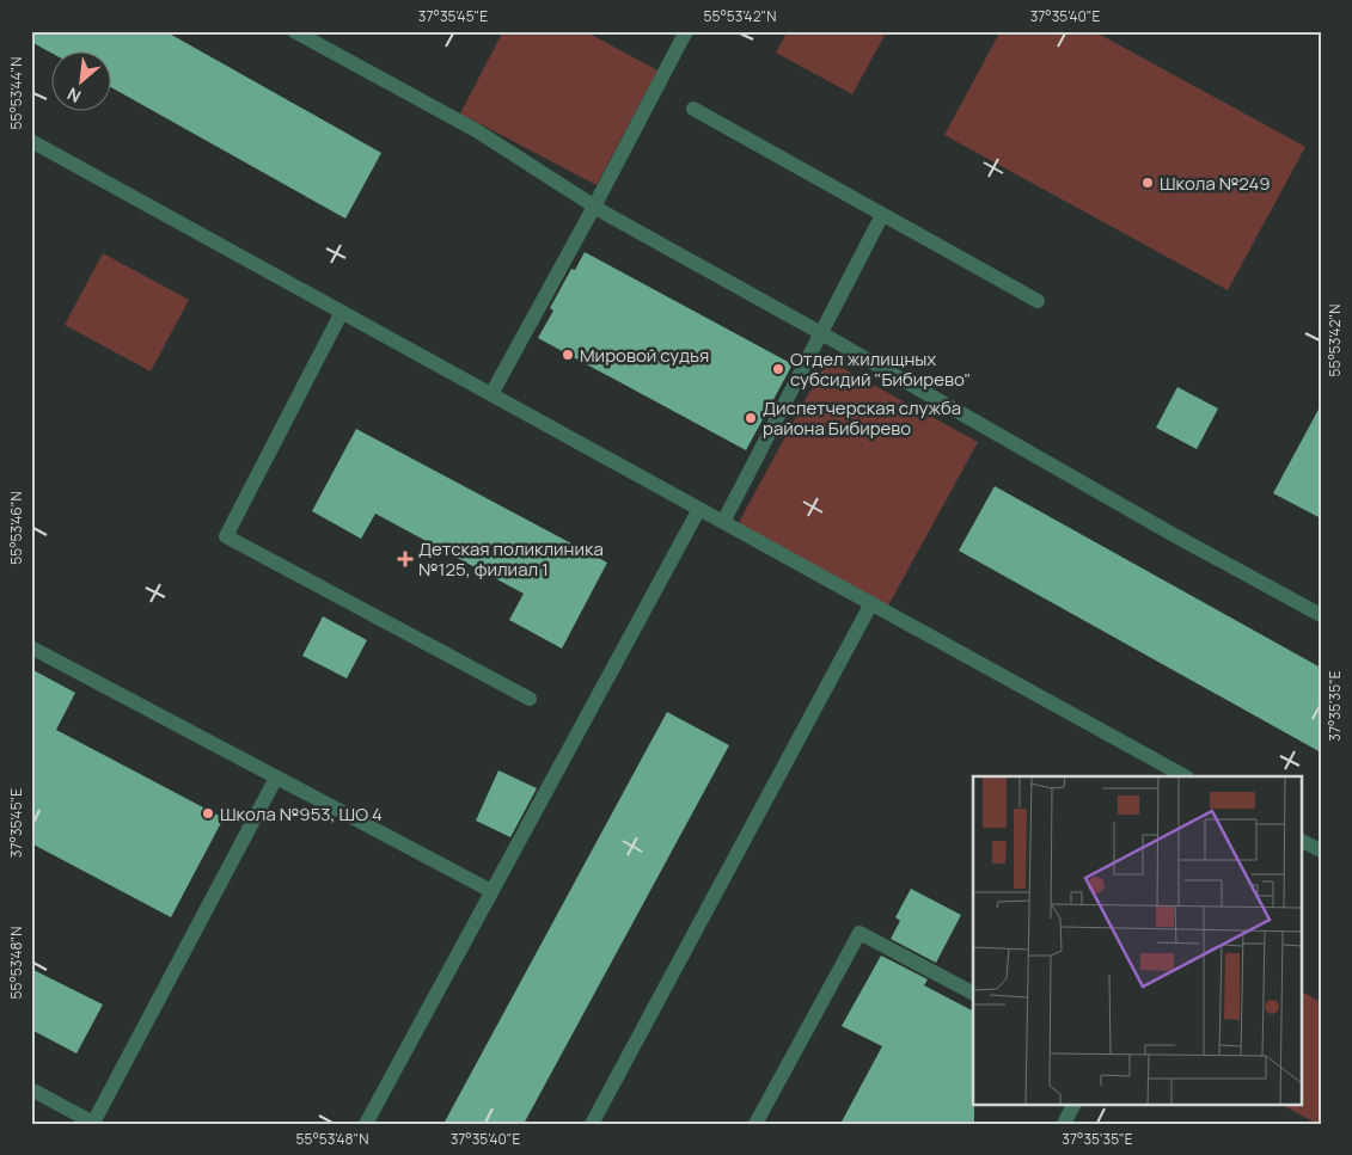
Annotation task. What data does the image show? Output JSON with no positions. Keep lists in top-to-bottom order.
{
  "places": {
    "other": [
      "Школа №249",
      "Мировой судья",
      "Отдел жилищных субсидий \"Бибирево\"",
      "Диспетчерская служба района Бибирево",
      "Школа №953, ШО 4"
    ],
    "health": ["Детская поликлиника №125, филиал 1"]
  },
  "north": "bottom left",
  "coordinates": [
    "37°35'45\"E",
    "55°53'42\"N",
    "37°35'40\"E",
    "55°53'44\"N",
    "55°53'46\"N",
    "37°35'35\"E",
    "55°53'48\"N"
  ]
}
